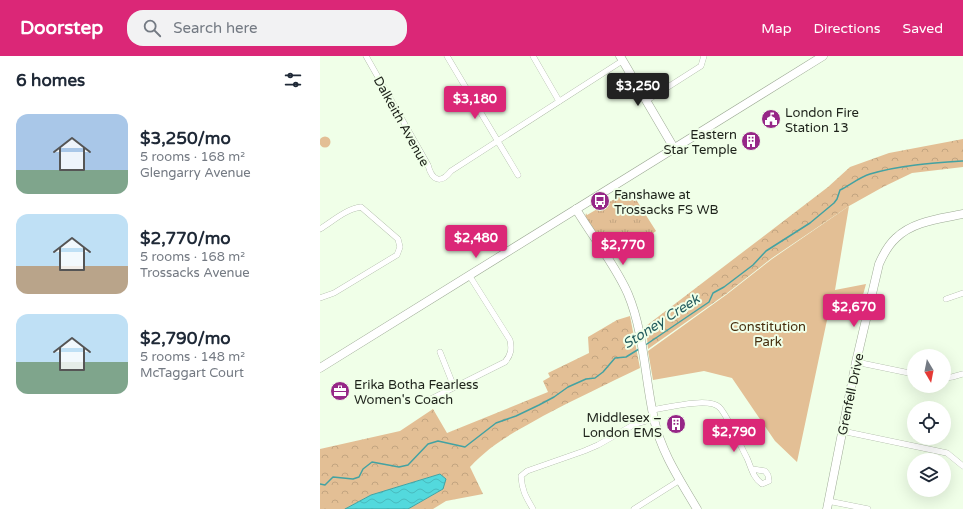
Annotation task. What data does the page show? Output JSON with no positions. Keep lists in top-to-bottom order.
{
  "streets": {
    "street": ["Dalkeith Avenue", "Grenfell Drive"]
  },
  "water": ["Stoney Creek"],
  "parks": ["Constitution Park"],
  "places": {
    "public building": ["London Fire Station 13"],
    "building": ["Eastern Star Temple", "Middlesex – London EMS"],
    "bus stop": ["Fanshawe at Trossacks FS WB"],
    "office": ["Erika Botha Fearless Women's Coach"]
  },
  "north": "bottom",
  "page": {
    "header": "Doorstep",
    "search": "Search here",
    "nav": ["Map", "Directions", "Saved"],
    "heading": "6 homes",
    "price": [
      "$3,250",
      "$3,180",
      "$2,480",
      "$2,770",
      "$2,670",
      "$2,790"
    ],
    "list": [
      {
        "name": "$3,250/mo",
        "note": "5 rooms · 168 m² · Glengarry Avenue"
      },
      {
        "name": "$2,770/mo",
        "note": "5 rooms · 168 m² · Trossacks Avenue"
      },
      {
        "name": "$2,790/mo",
        "note": "5 rooms · 148 m² · McTaggart Court"
      }
    ]
  }
}
